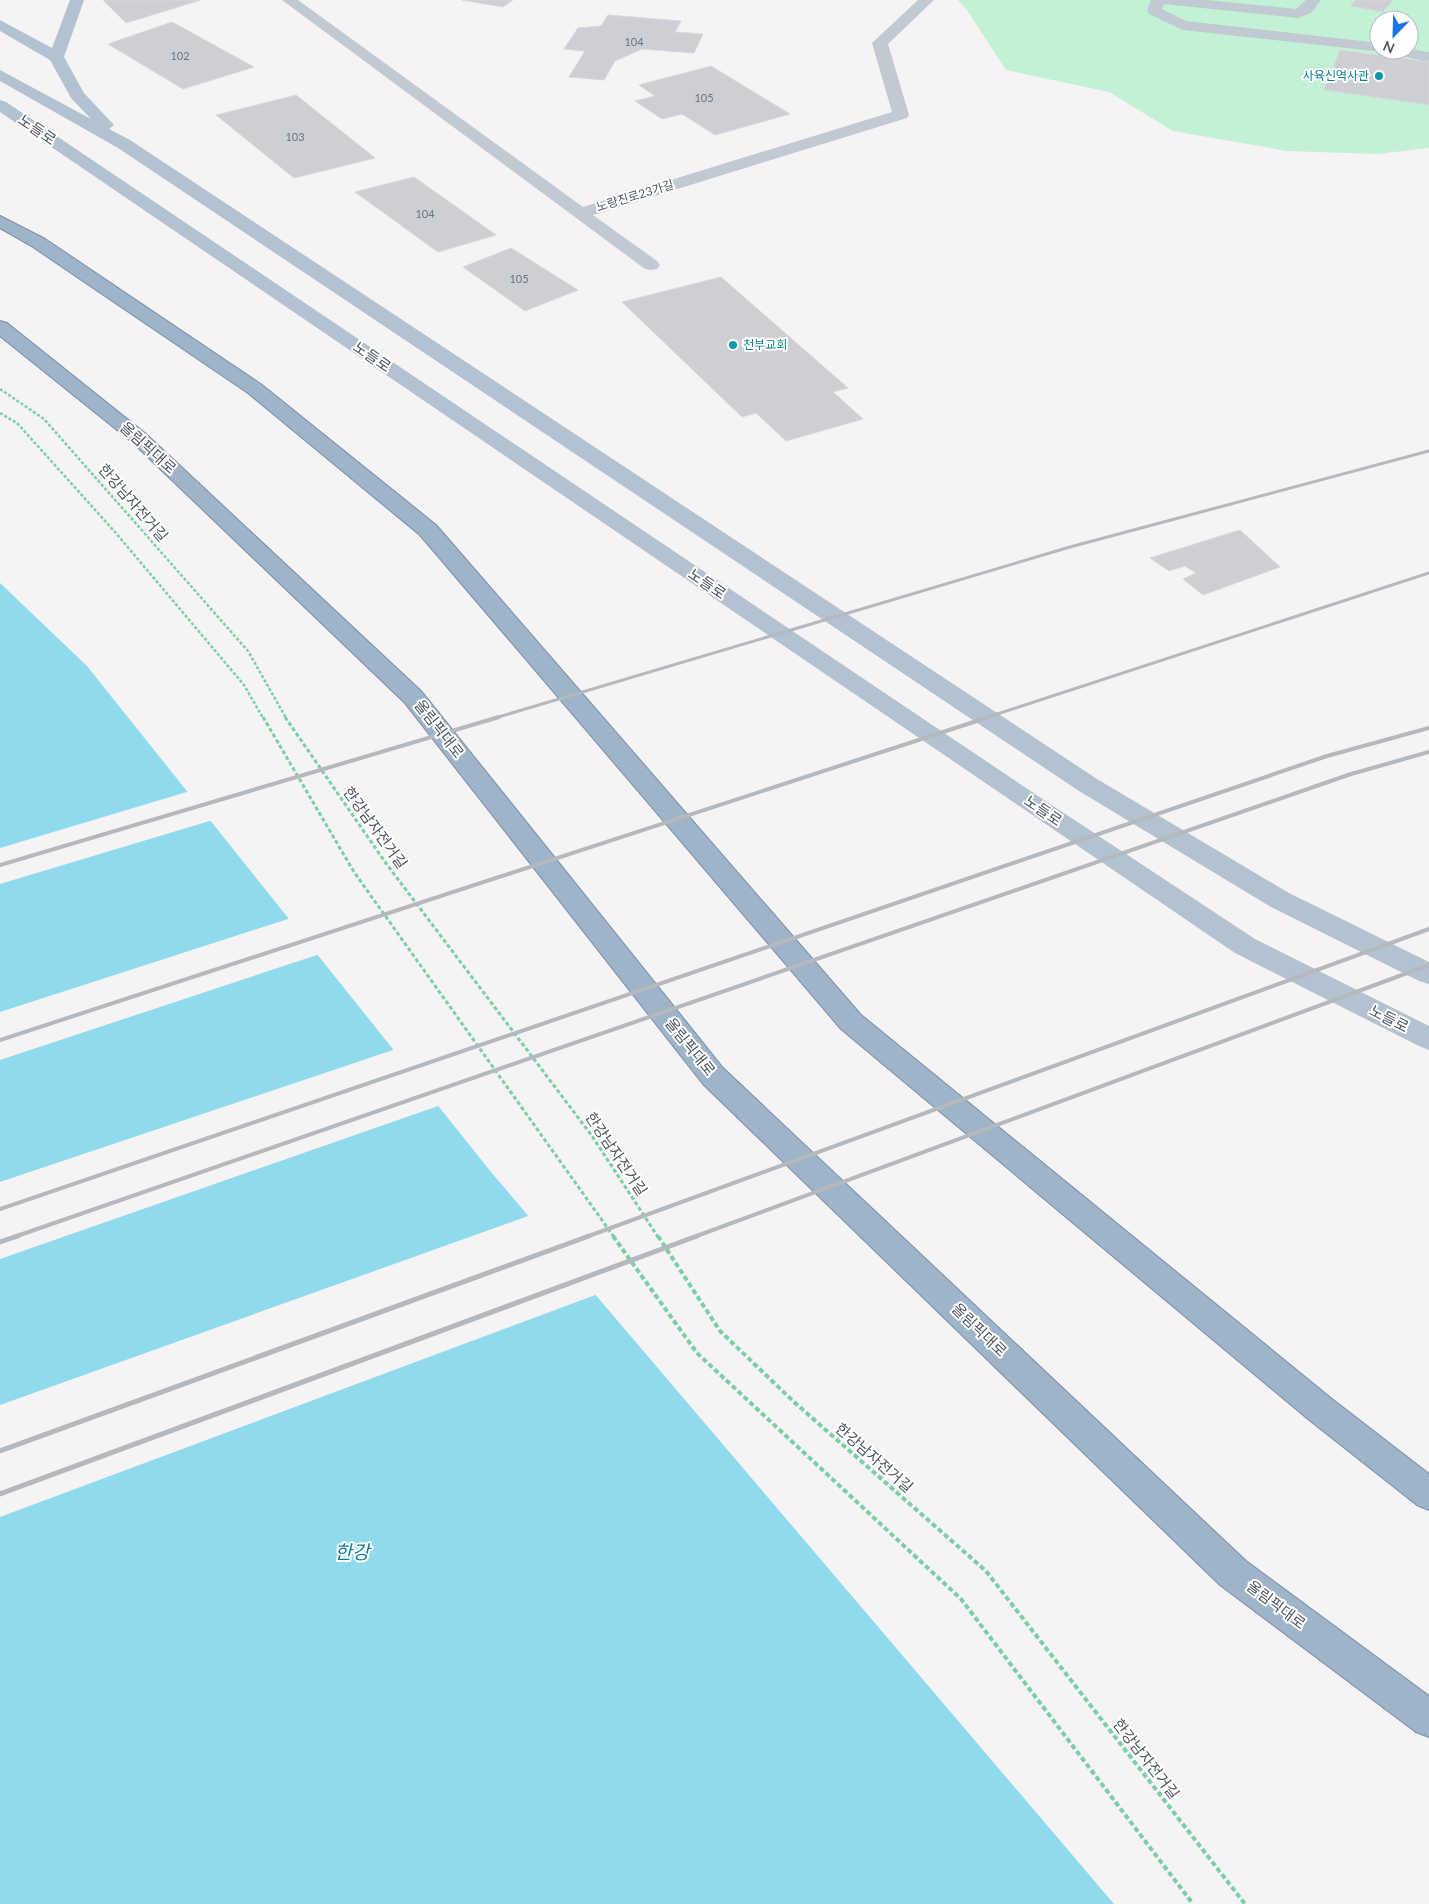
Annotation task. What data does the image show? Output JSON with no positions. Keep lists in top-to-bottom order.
{
  "streets": {
    "highway": ["올림픽대로"],
    "main road": ["노들로"],
    "street": ["노량진로23가길"],
    "path": ["한강남자전거길"]
  },
  "water": ["한강"],
  "places": ["사육신역사관", "천부교회"],
  "house_numbers": [
    "104",
    "102",
    "105",
    "103",
    "104",
    "105"
  ],
  "north": "bottom left"
}
